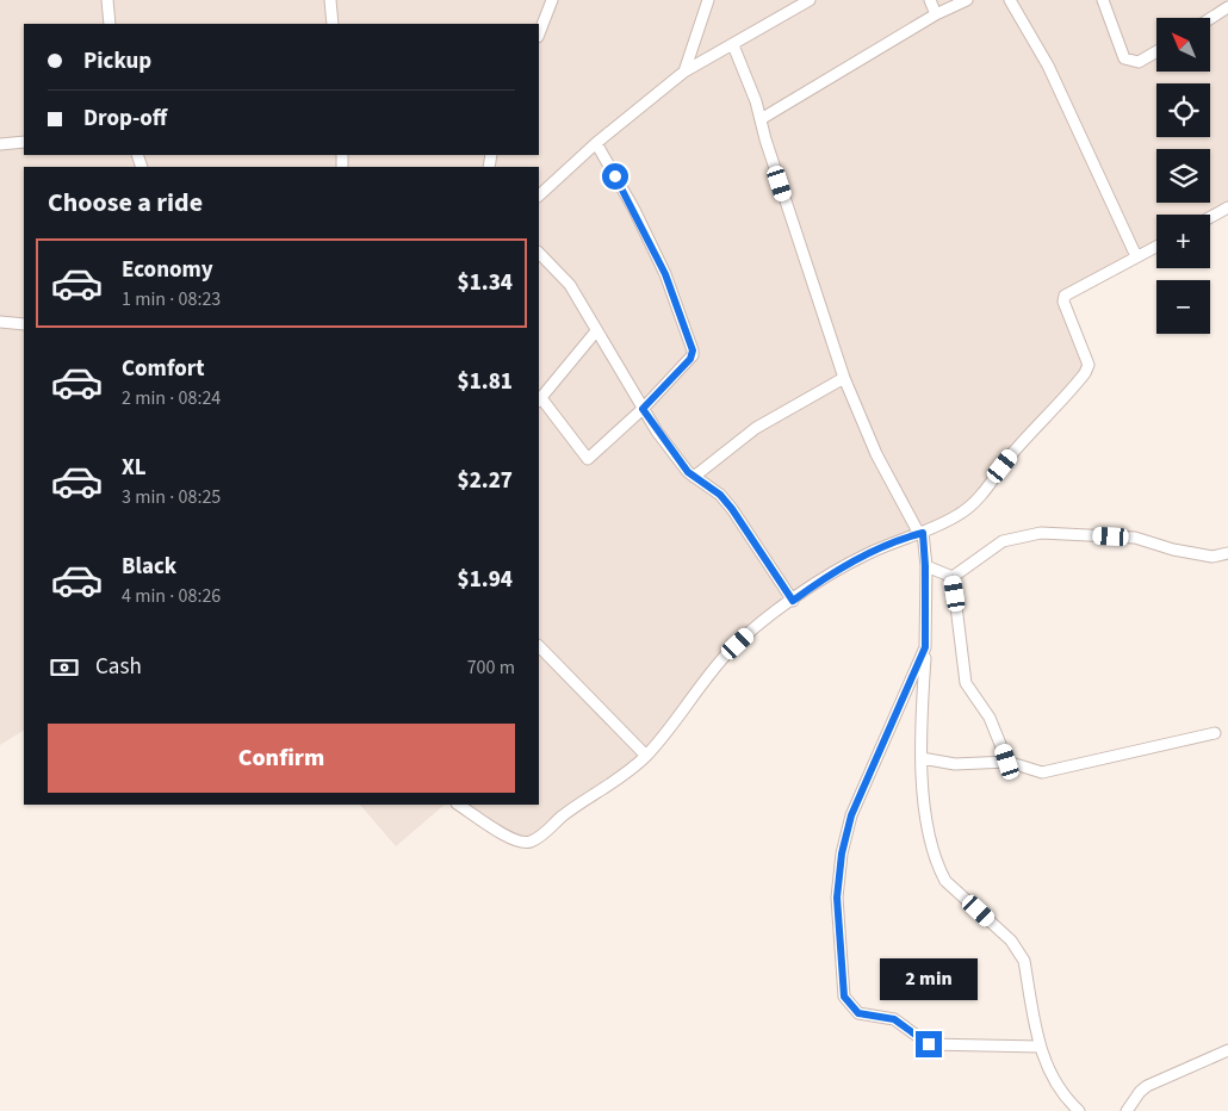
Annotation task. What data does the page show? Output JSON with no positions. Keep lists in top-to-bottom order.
{
  "north": "top left",
  "page": {
    "map_buttons": ["+", "−"],
    "banner": ["Pickup", "Drop-off"],
    "heading": "Choose a ride",
    "list": [
      {
        "name": "Economy",
        "note": "1 min · 08:23",
        "value": "$1.34"
      },
      {
        "name": "Comfort",
        "note": "2 min · 08:24",
        "value": "$1.81"
      },
      {
        "name": "XL",
        "note": "3 min · 08:25",
        "value": "$2.27"
      },
      {
        "name": "Black",
        "note": "4 min · 08:26",
        "value": "$1.94"
      }
    ],
    "pay": ["Cash", "700 m"],
    "buttons": "Confirm",
    "bubble": "2 min"
  }
}
